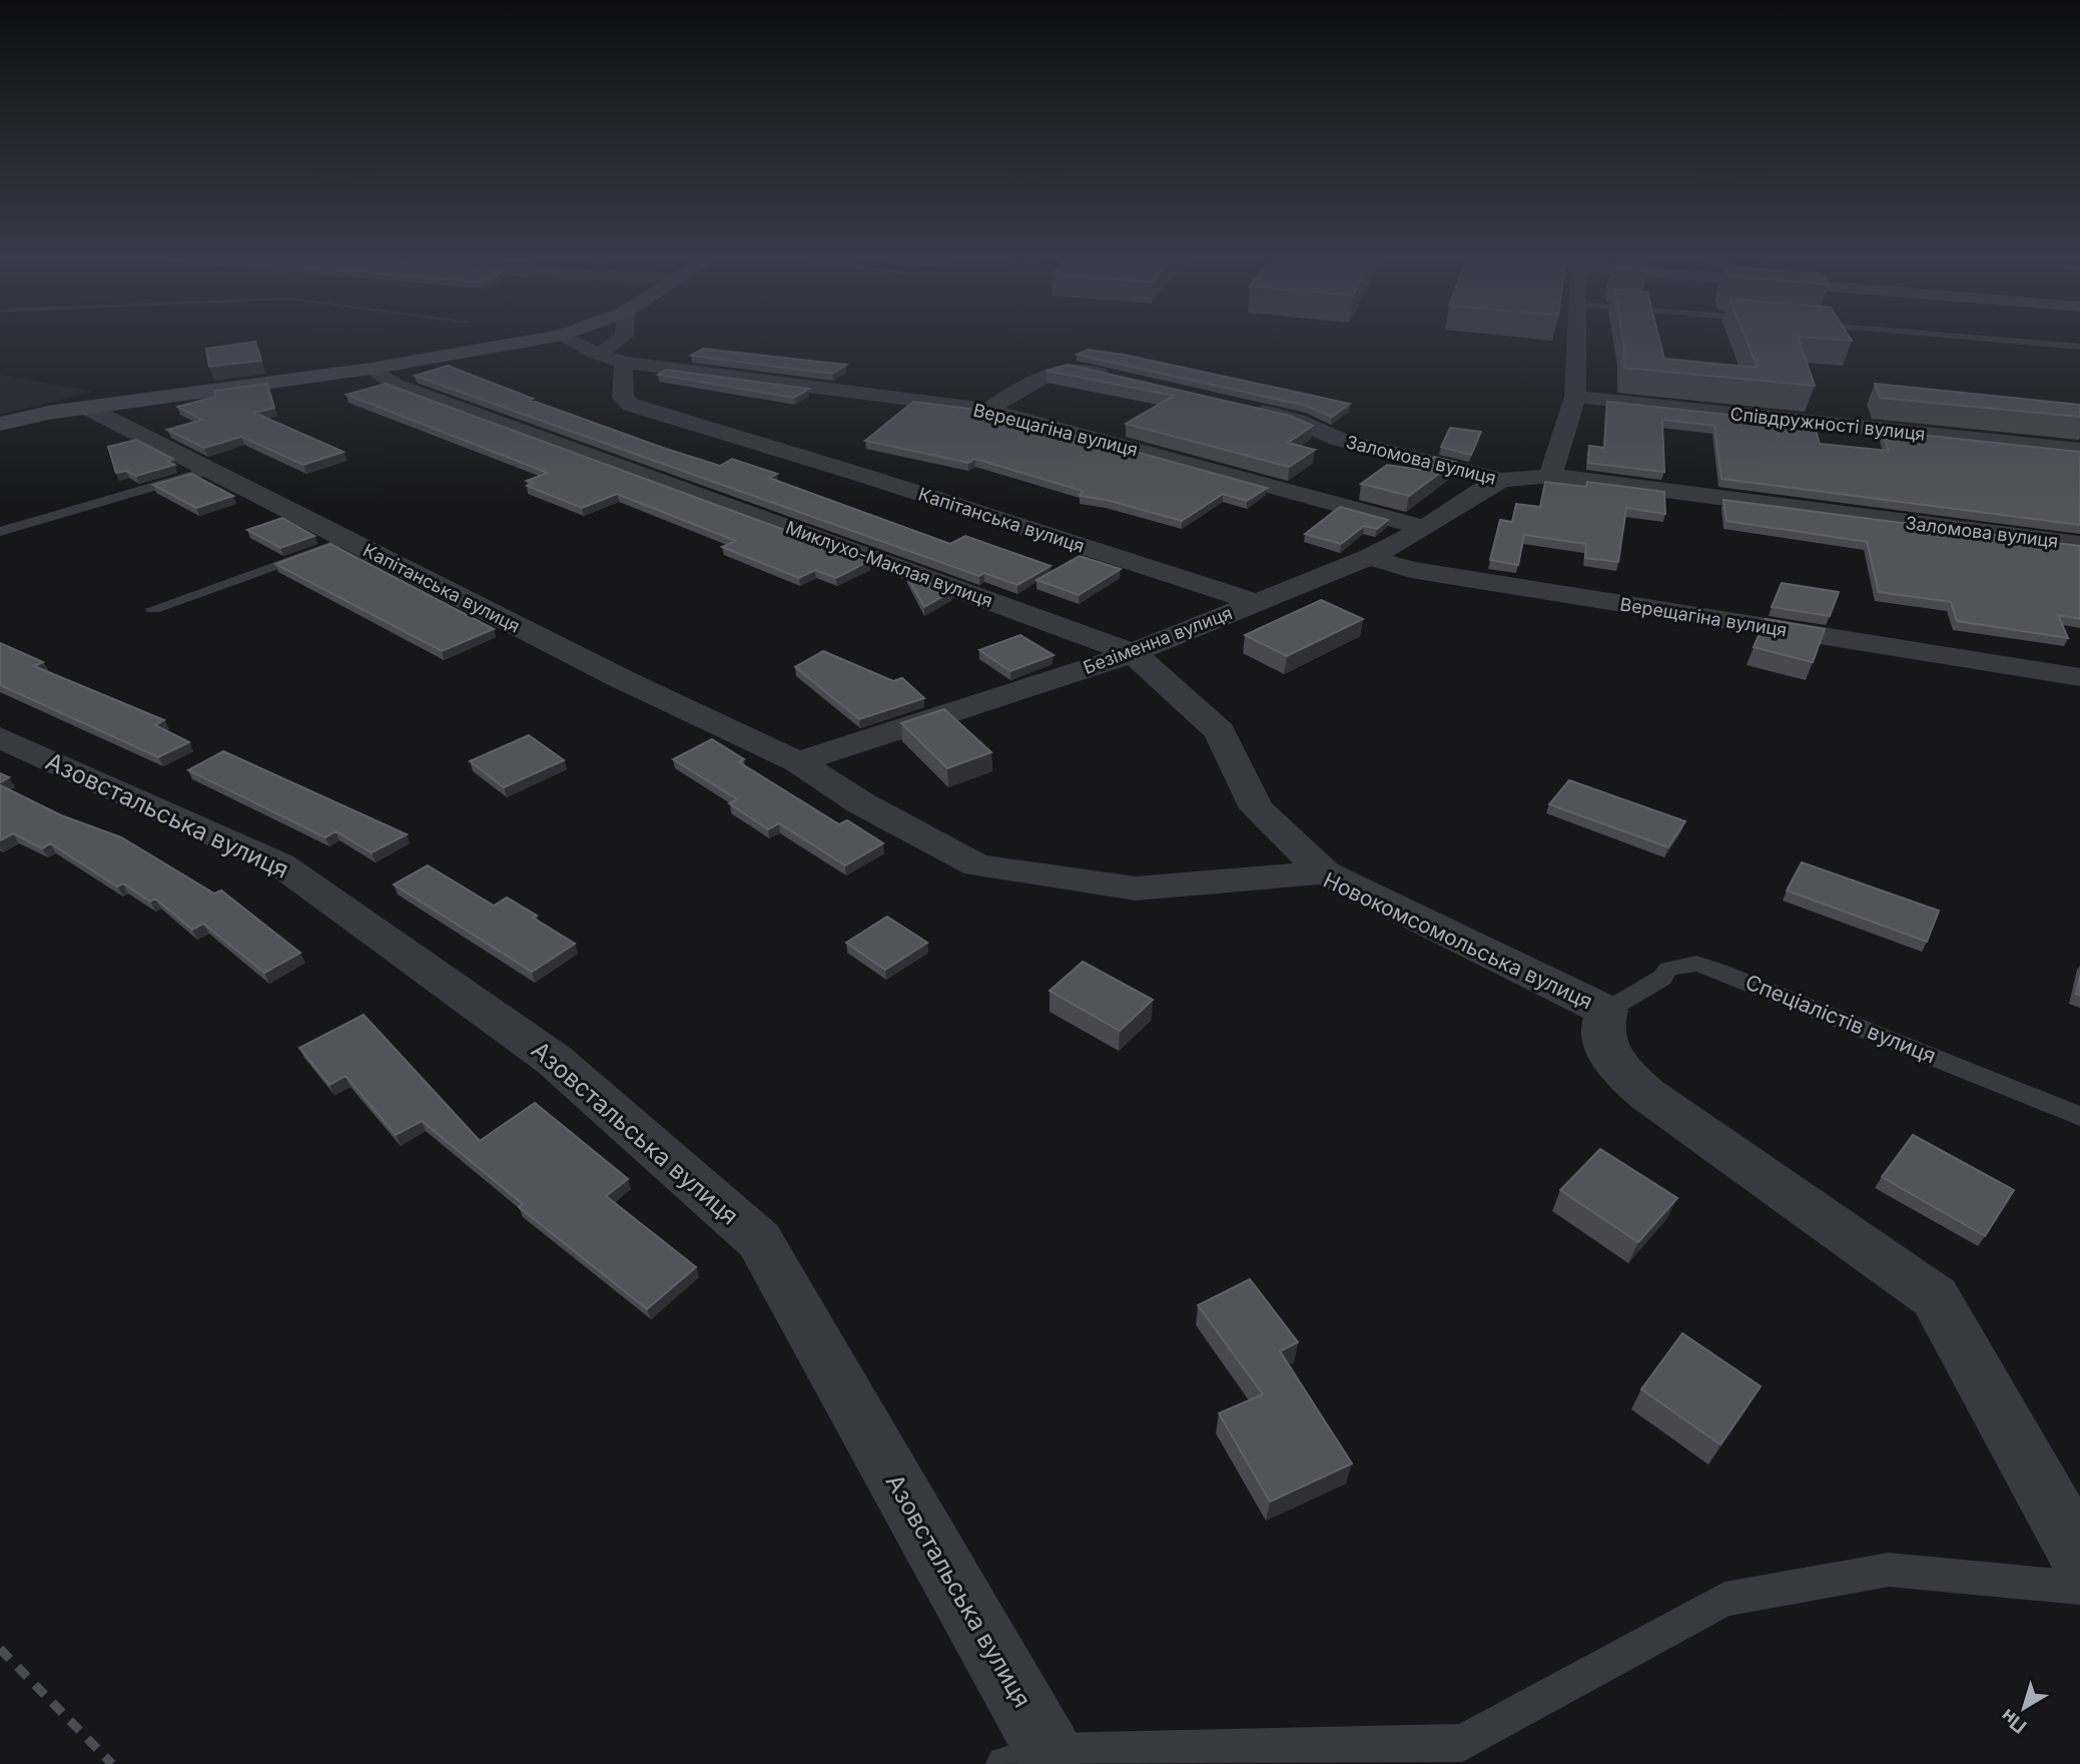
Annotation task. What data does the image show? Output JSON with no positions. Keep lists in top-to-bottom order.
{
  "streets": {
    "street": [
      "Співдружності вулиця",
      "Верещагіна вулиця",
      "Заломова вулиця",
      "Капітанська вулиця",
      "Миклухо-Маклая вулиця",
      "Безіменна вулиця",
      "Азовстальська вулиця",
      "Новокомсомольська вулиця"
    ],
    "lane": ["Спеціалістів вулиця"]
  },
  "crossings": [
    ["Верещагіна вулиця", "Капітанська вулиця"],
    ["Верещагіна вулиця", "Безіменна вулиця"],
    ["Заломова вулиця", "Безіменна вулиця"],
    ["Капітанська вулиця", "Безіменна вулиця"],
    ["Капітанська вулиця", "Новокомсомольська вулиця"],
    ["Миклухо-Маклая вулиця", "Безіменна вулиця"],
    ["Миклухо-Маклая вулиця", "Новокомсомольська вулиця"],
    ["Безіменна вулиця", "Новокомсомольська вулиця"],
    ["Новокомсомольська вулиця", "Спеціалістів вулиця"]
  ],
  "north": "bottom left"
}
